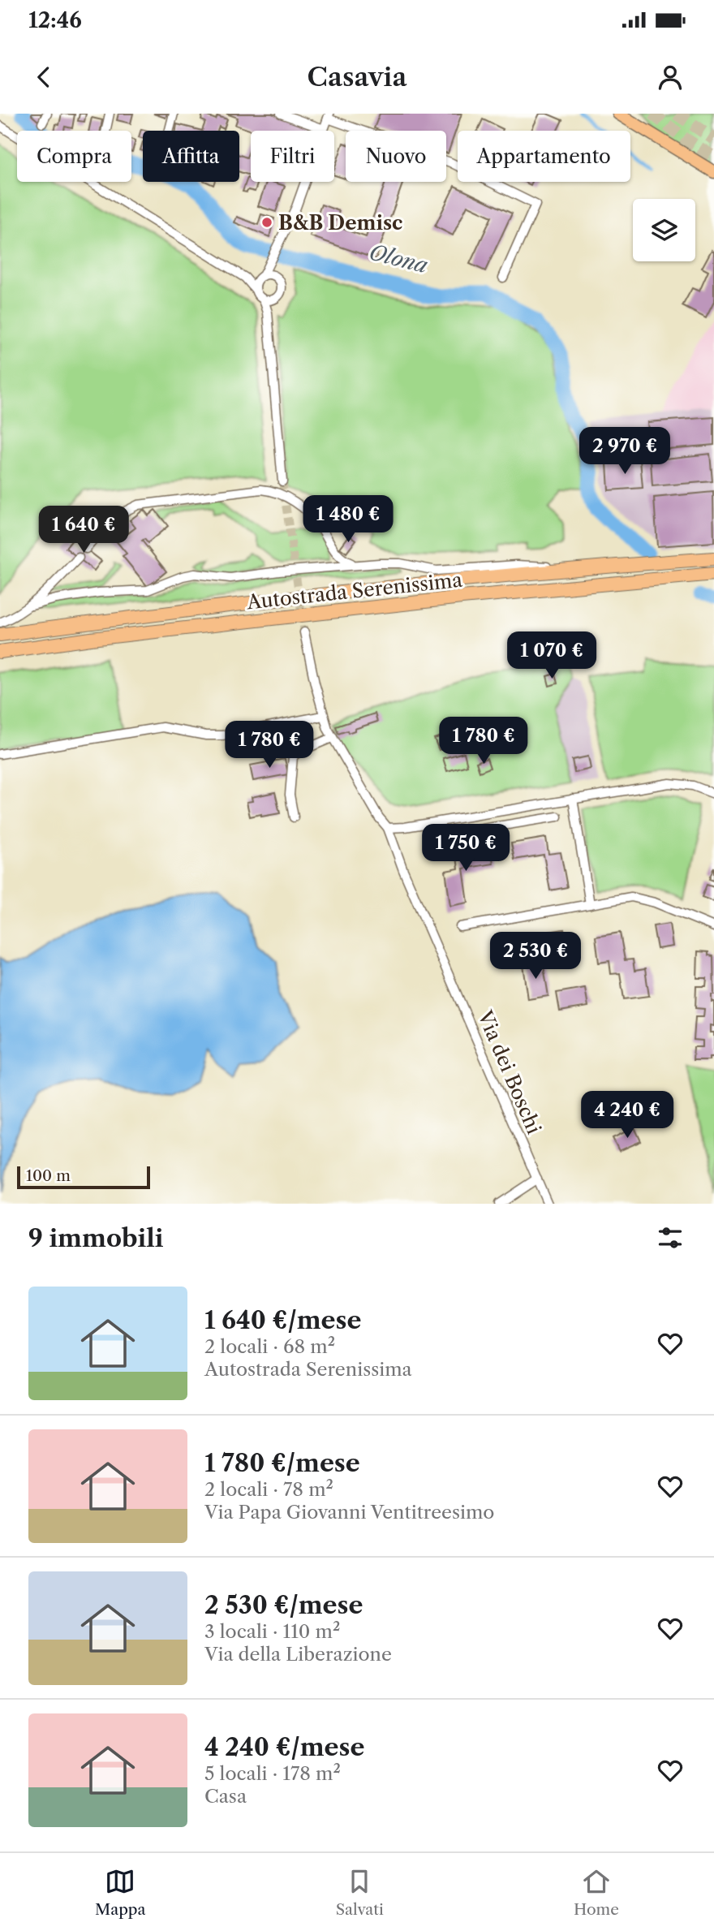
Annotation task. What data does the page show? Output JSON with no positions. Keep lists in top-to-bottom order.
{
  "streets": {
    "highway": ["Autostrada Serenissima"],
    "street": ["Via dei Boschi"]
  },
  "water": ["Olona"],
  "places": ["B&B Demisc"],
  "scale_bar": "100 m",
  "page": {
    "status": "12:46",
    "header": "Casavia",
    "chip": [
      "Compra",
      "Affitta",
      "Filtri",
      "Nuovo",
      "Appartamento"
    ],
    "price": [
      "2 970 €",
      "1 480 €",
      "1 640 €",
      "1 070 €",
      "1 780 €",
      "1 780 €",
      "1 750 €",
      "2 530 €",
      "4 240 €"
    ],
    "scale": "100 m",
    "heading": "9 immobili",
    "list": [
      {
        "name": "1 640 €/mese",
        "note": "2 locali · 68 m² · Autostrada Serenissima"
      },
      {
        "name": "1 780 €/mese",
        "note": "2 locali · 78 m² · Via Papa Giovanni Ventitreesimo"
      },
      {
        "name": "2 530 €/mese",
        "note": "3 locali · 110 m² · Via della Liberazione"
      },
      {
        "name": "4 240 €/mese",
        "note": "5 locali · 178 m² · Casa"
      }
    ],
    "tabs": ["Mappa", "Salvati", "Home"]
  }
}
